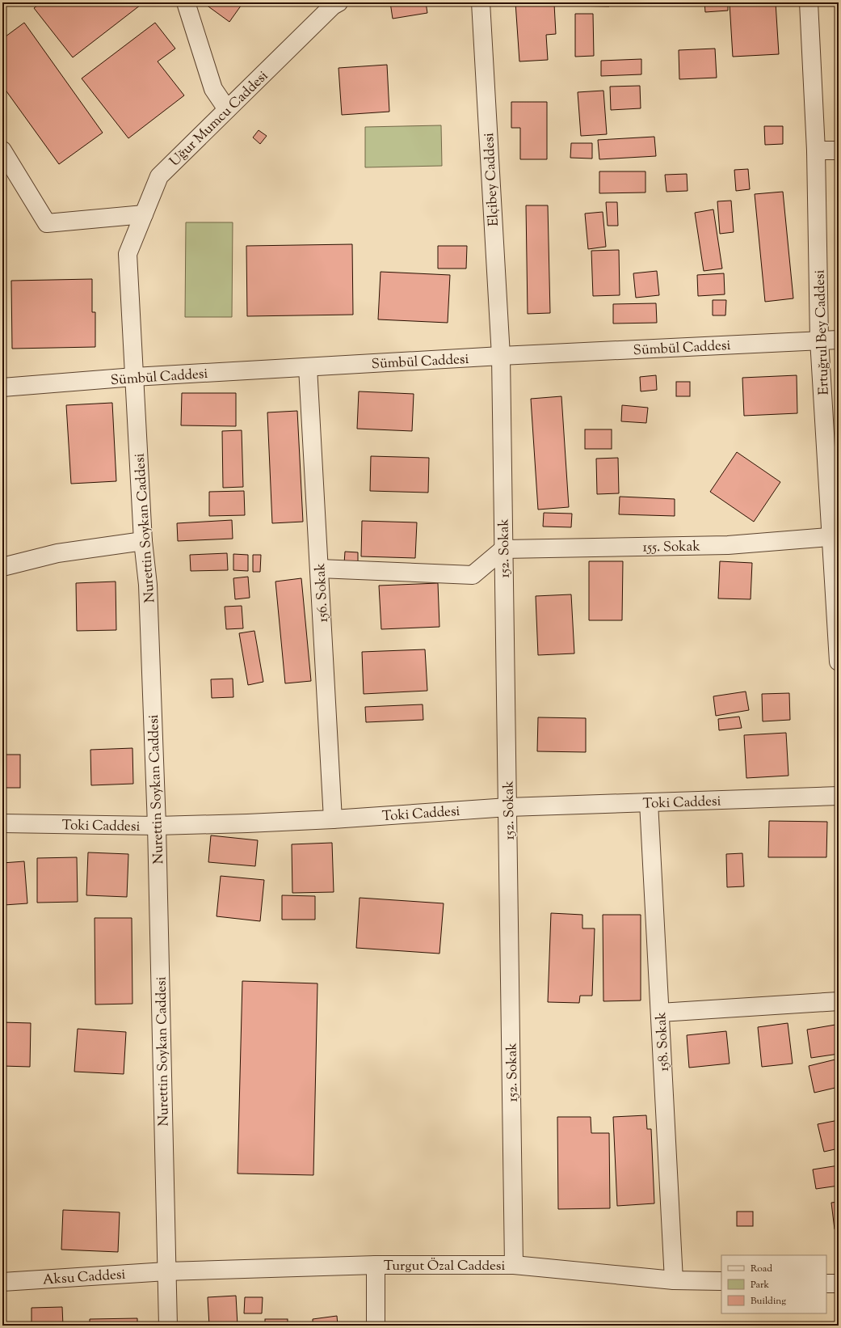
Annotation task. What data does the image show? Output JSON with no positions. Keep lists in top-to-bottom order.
{
  "streets": {
    "street": [
      "Uğur Mumcu Caddesi",
      "Elçibey Caddesi",
      "Ertuğrul Bey Caddesi",
      "Sümbül Caddesi",
      "Nurettin Soykan Caddesi",
      "155. Sokak",
      "152. Sokak",
      "156. Sokak",
      "Toki Caddesi",
      "158. Sokak",
      "Turgut Özal Caddesi",
      "Aksu Caddesi"
    ]
  },
  "crossings": [
    ["Uğur Mumcu Caddesi", "Nurettin Soykan Caddesi"],
    ["Elçibey Caddesi", "Sümbül Caddesi"],
    ["Elçibey Caddesi", "152. Sokak"],
    ["Ertuğrul Bey Caddesi", "Sümbül Caddesi"],
    ["Ertuğrul Bey Caddesi", "155. Sokak"],
    ["Sümbül Caddesi", "Nurettin Soykan Caddesi"],
    ["Sümbül Caddesi", "152. Sokak"],
    ["Sümbül Caddesi", "156. Sokak"],
    ["Nurettin Soykan Caddesi", "Toki Caddesi"],
    ["Nurettin Soykan Caddesi", "Turgut Özal Caddesi"],
    ["Nurettin Soykan Caddesi", "Aksu Caddesi"],
    ["155. Sokak", "152. Sokak"],
    ["152. Sokak", "Toki Caddesi"],
    ["152. Sokak", "Turgut Özal Caddesi"],
    ["156. Sokak", "Toki Caddesi"],
    ["Toki Caddesi", "158. Sokak"],
    ["158. Sokak", "Turgut Özal Caddesi"],
    ["Turgut Özal Caddesi", "Aksu Caddesi"]
  ],
  "legend": ["Road", "Park", "Building"]
}
